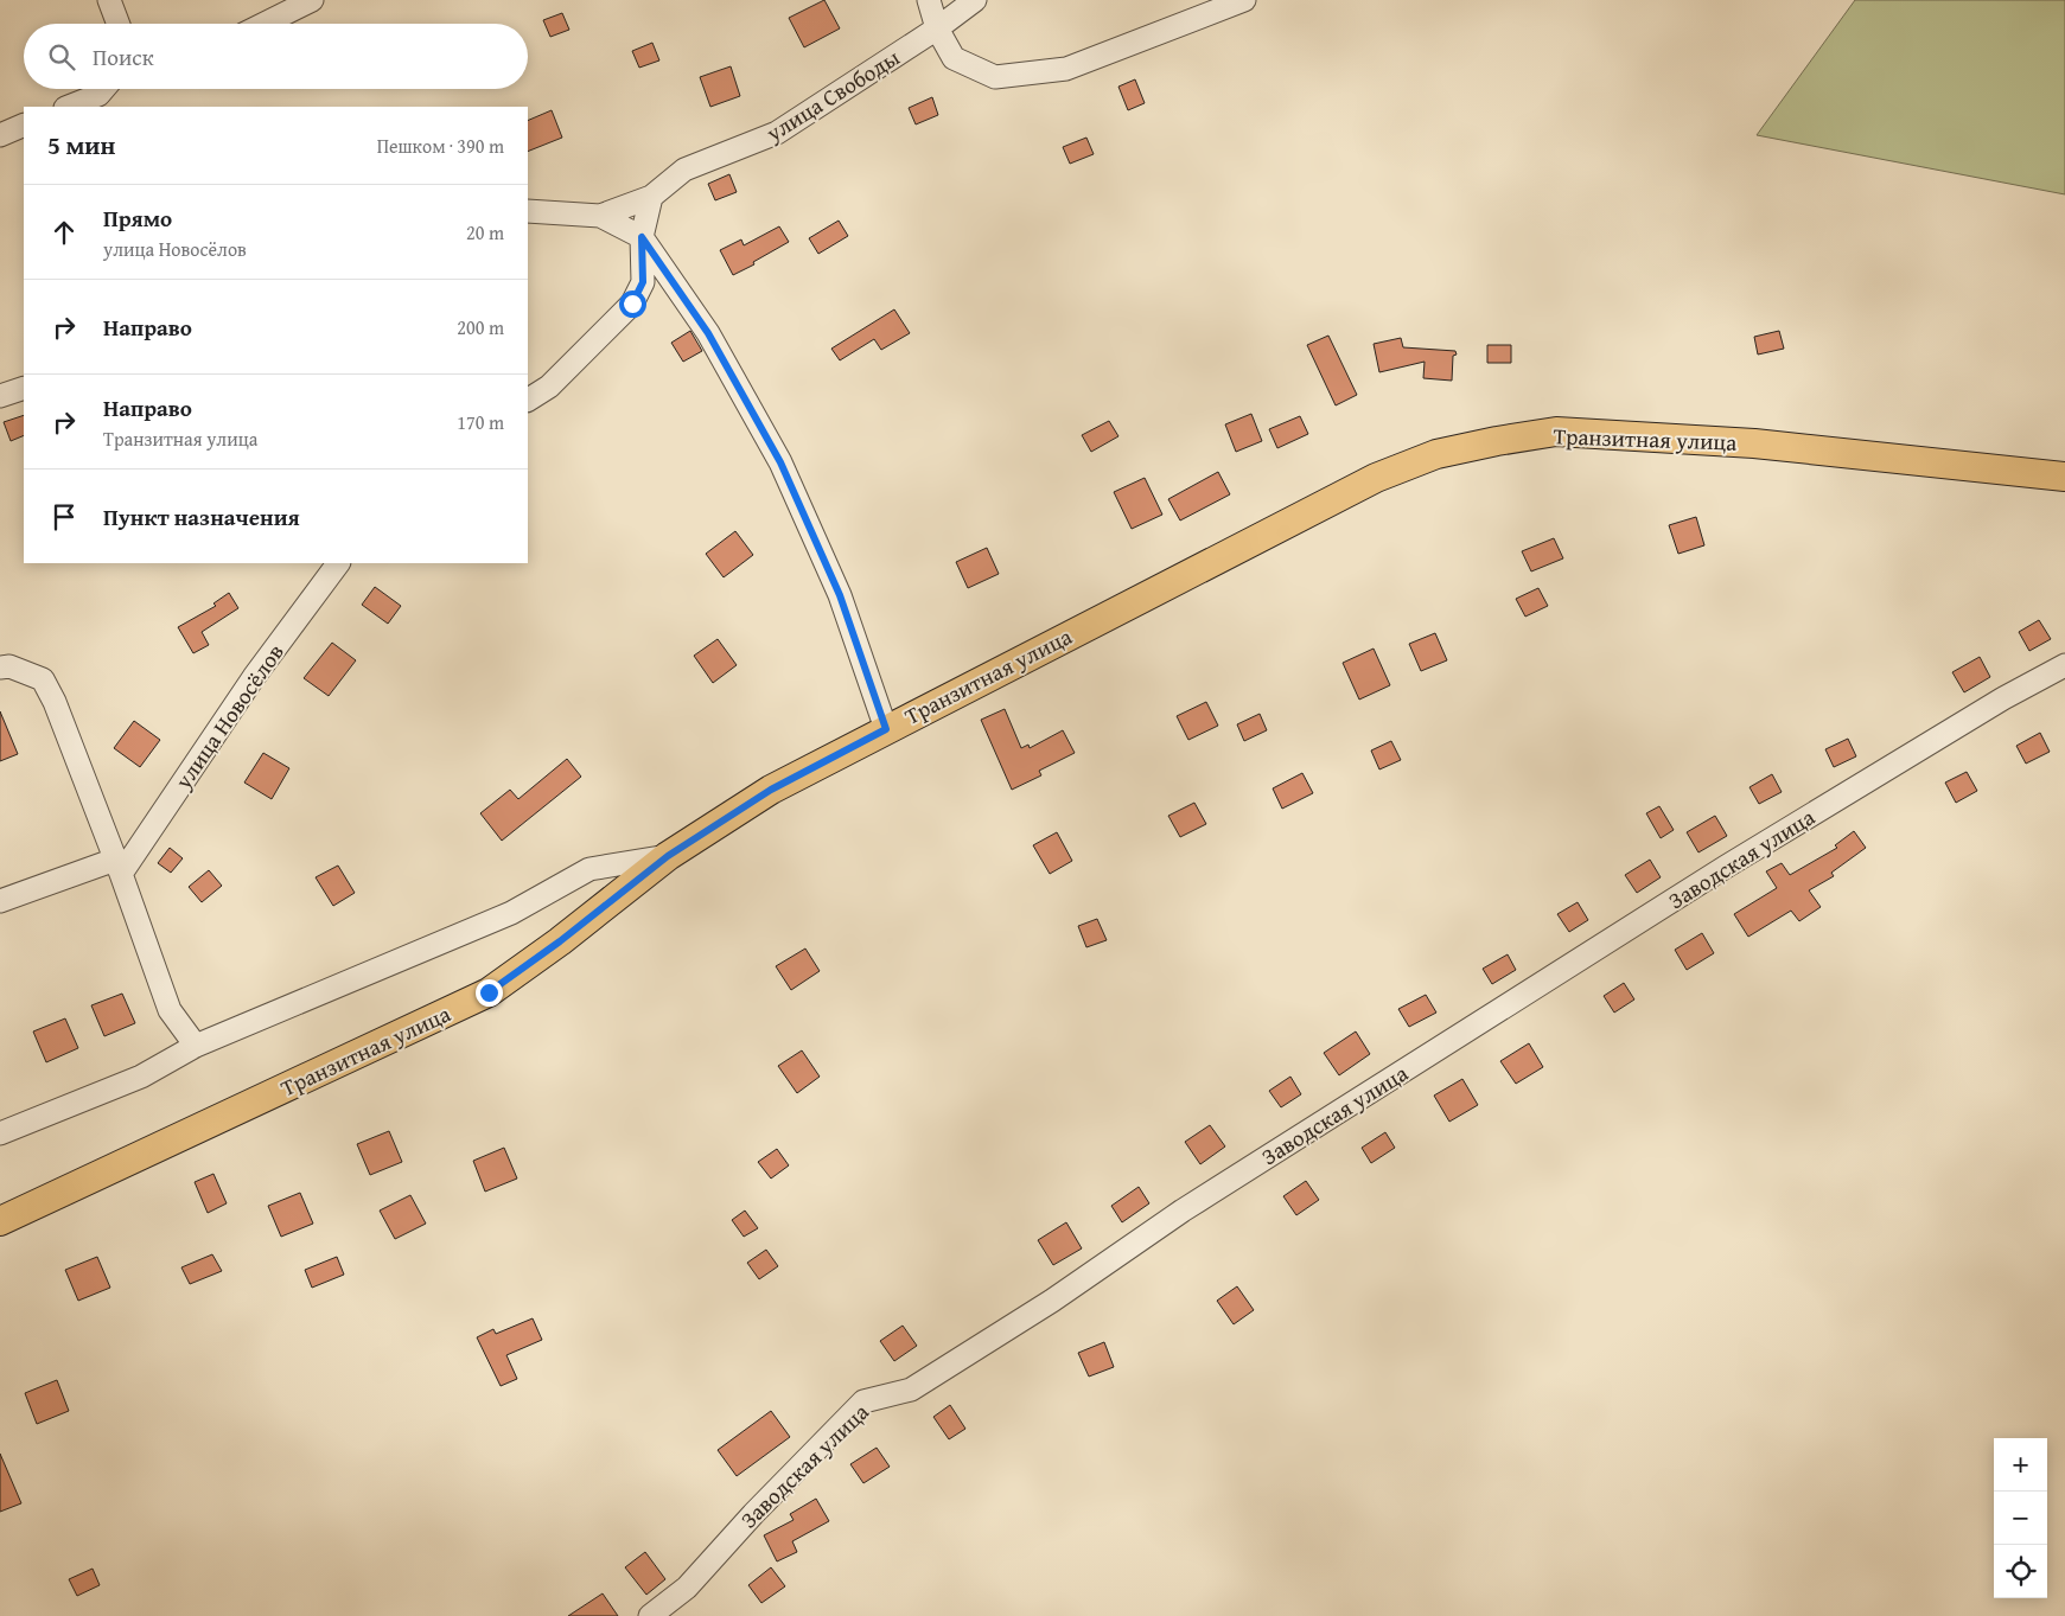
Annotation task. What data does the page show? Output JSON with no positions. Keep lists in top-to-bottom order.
{
  "streets": {
    "main road": ["Транзитная улица"],
    "street": ["улица Свободы", "улица Новосёлов", "Заводская улица"]
  },
  "page": {
    "search": "Поиск",
    "heading": ["5 мин", "Пешком · 390 m"],
    "list": [
      ["Прямо", "улица Новосёлов", "20 m"],
      ["Направо", "200 m"],
      ["Направо", "Транзитная улица", "170 m"],
      "Пункт назначения"
    ],
    "map_buttons": ["+", "−"]
  }
}
